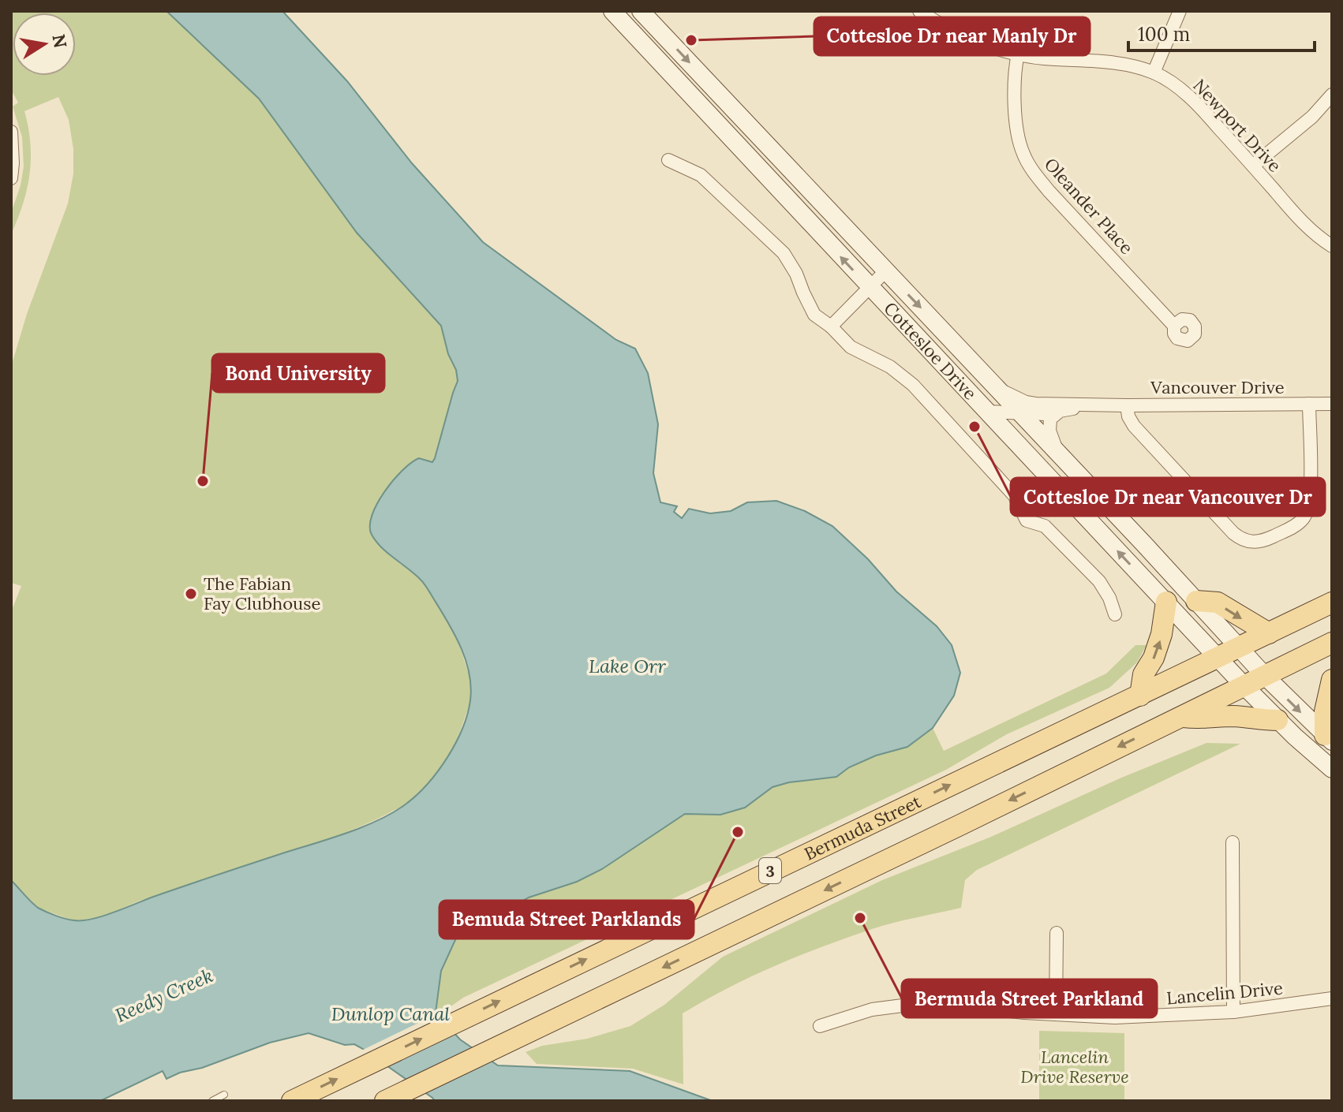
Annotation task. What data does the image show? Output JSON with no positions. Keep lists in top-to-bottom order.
{
  "streets": {
    "main road": ["Cottesloe Drive", "Bermuda Street", "3"],
    "street": [
      "Newport Drive",
      "Oleander Place",
      "Vancouver Drive",
      "Lancelin Drive"
    ]
  },
  "crossings": [
    ["Newport Drive", "Oleander Place"],
    ["Cottesloe Drive", "Vancouver Drive"],
    ["Cottesloe Drive", "Bermuda Street"],
    ["Cottesloe Drive", "3"]
  ],
  "water": ["Lake Orr", "Reedy Creek", "Dunlop Canal"],
  "parks": ["Lancelin Drive Reserve"],
  "places": [
    "Cottesloe Dr near Manly Dr",
    "Cottesloe Dr near Vancouver Dr",
    "Bond University",
    "The Fabian Fay Clubhouse",
    "Bemuda Street Parklands",
    "Bermuda Street Parkland"
  ],
  "scale_bar": "100 m",
  "north": "right"
}
